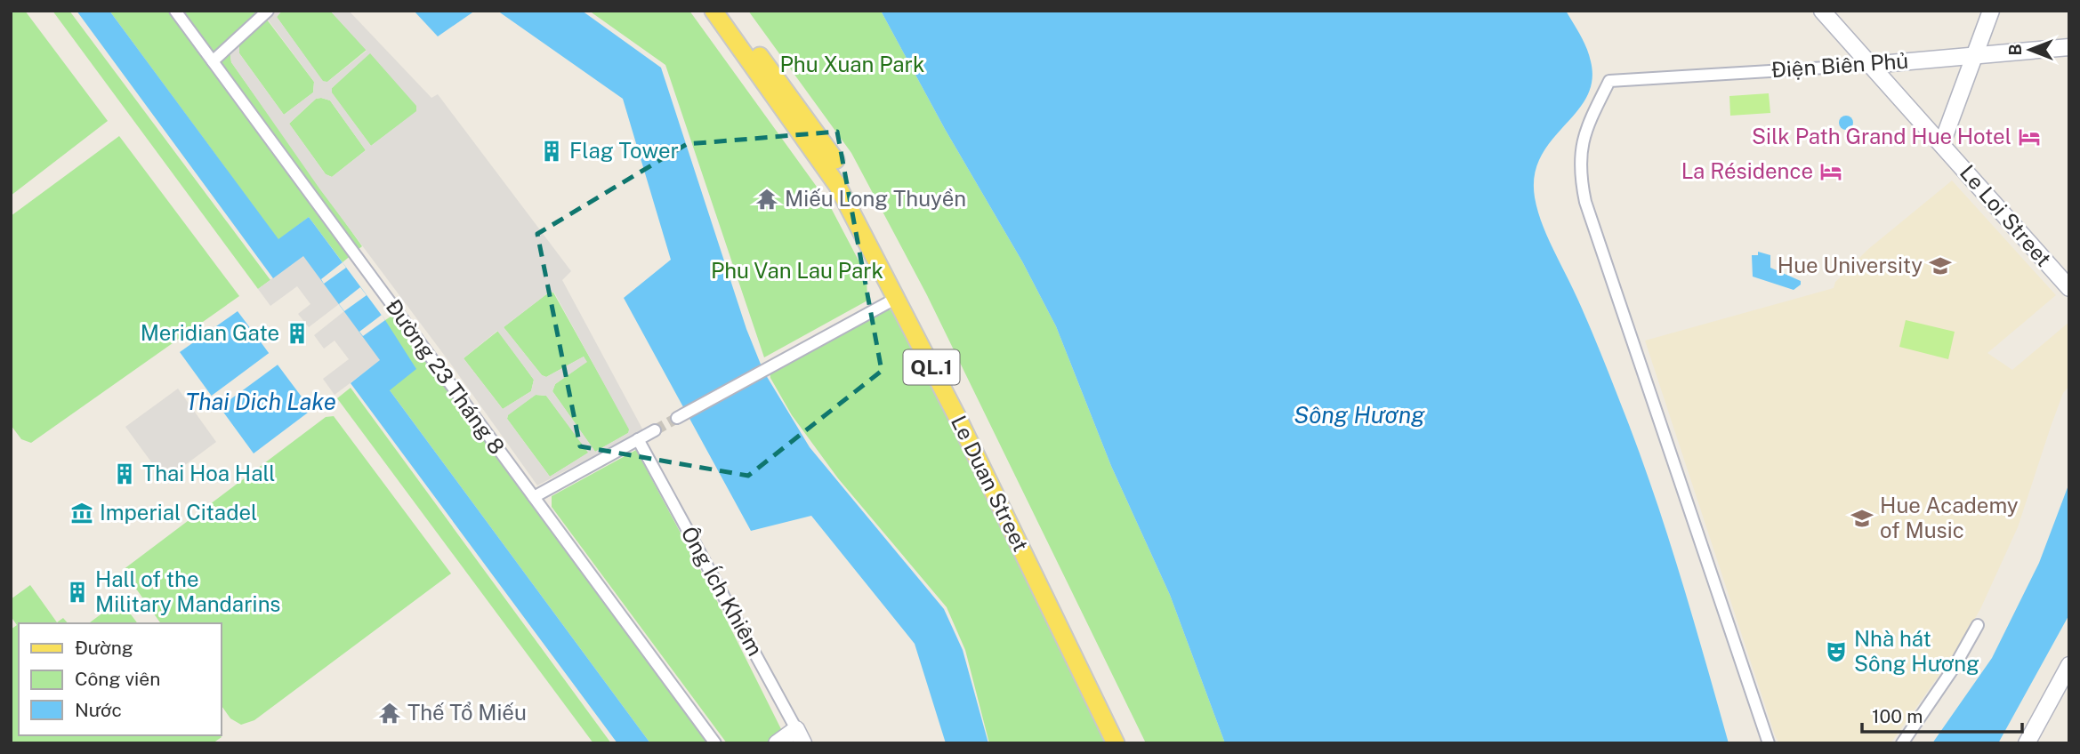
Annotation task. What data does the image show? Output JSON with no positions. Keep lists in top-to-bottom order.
{
  "streets": {
    "main road": [
      "Điện Biên Phủ",
      "Le Loi Street",
      "QL.1",
      "Le Duan Street"
    ],
    "street": ["Đường 23 Tháng 8", "Ông Ích Khiêm"]
  },
  "crossings": [
    ["Điện Biên Phủ", "Le Loi Street"]
  ],
  "water": ["Thai Dich Lake", "Sông Hương"],
  "parks": ["Phu Xuan Park", "Phu Van Lau Park"],
  "places": {
    "hotel": ["Silk Path Grand Hue Hotel", "La Résidence"],
    "building": [
      "Flag Tower",
      "Meridian Gate",
      "Thai Hoa Hall",
      "Hall of the Military Mandarins"
    ],
    "temple": ["Miếu Long Thuyền", "Thế Tổ Miếu"],
    "school or university": ["Hue University", "Hue Academy of Music"],
    "museum": ["Imperial Citadel"],
    "theatre": ["Nhà hát Sông Hương"]
  },
  "legend": ["Đường", "Công viên", "Nước"],
  "scale_bar": "100 m",
  "north": "left"
}
